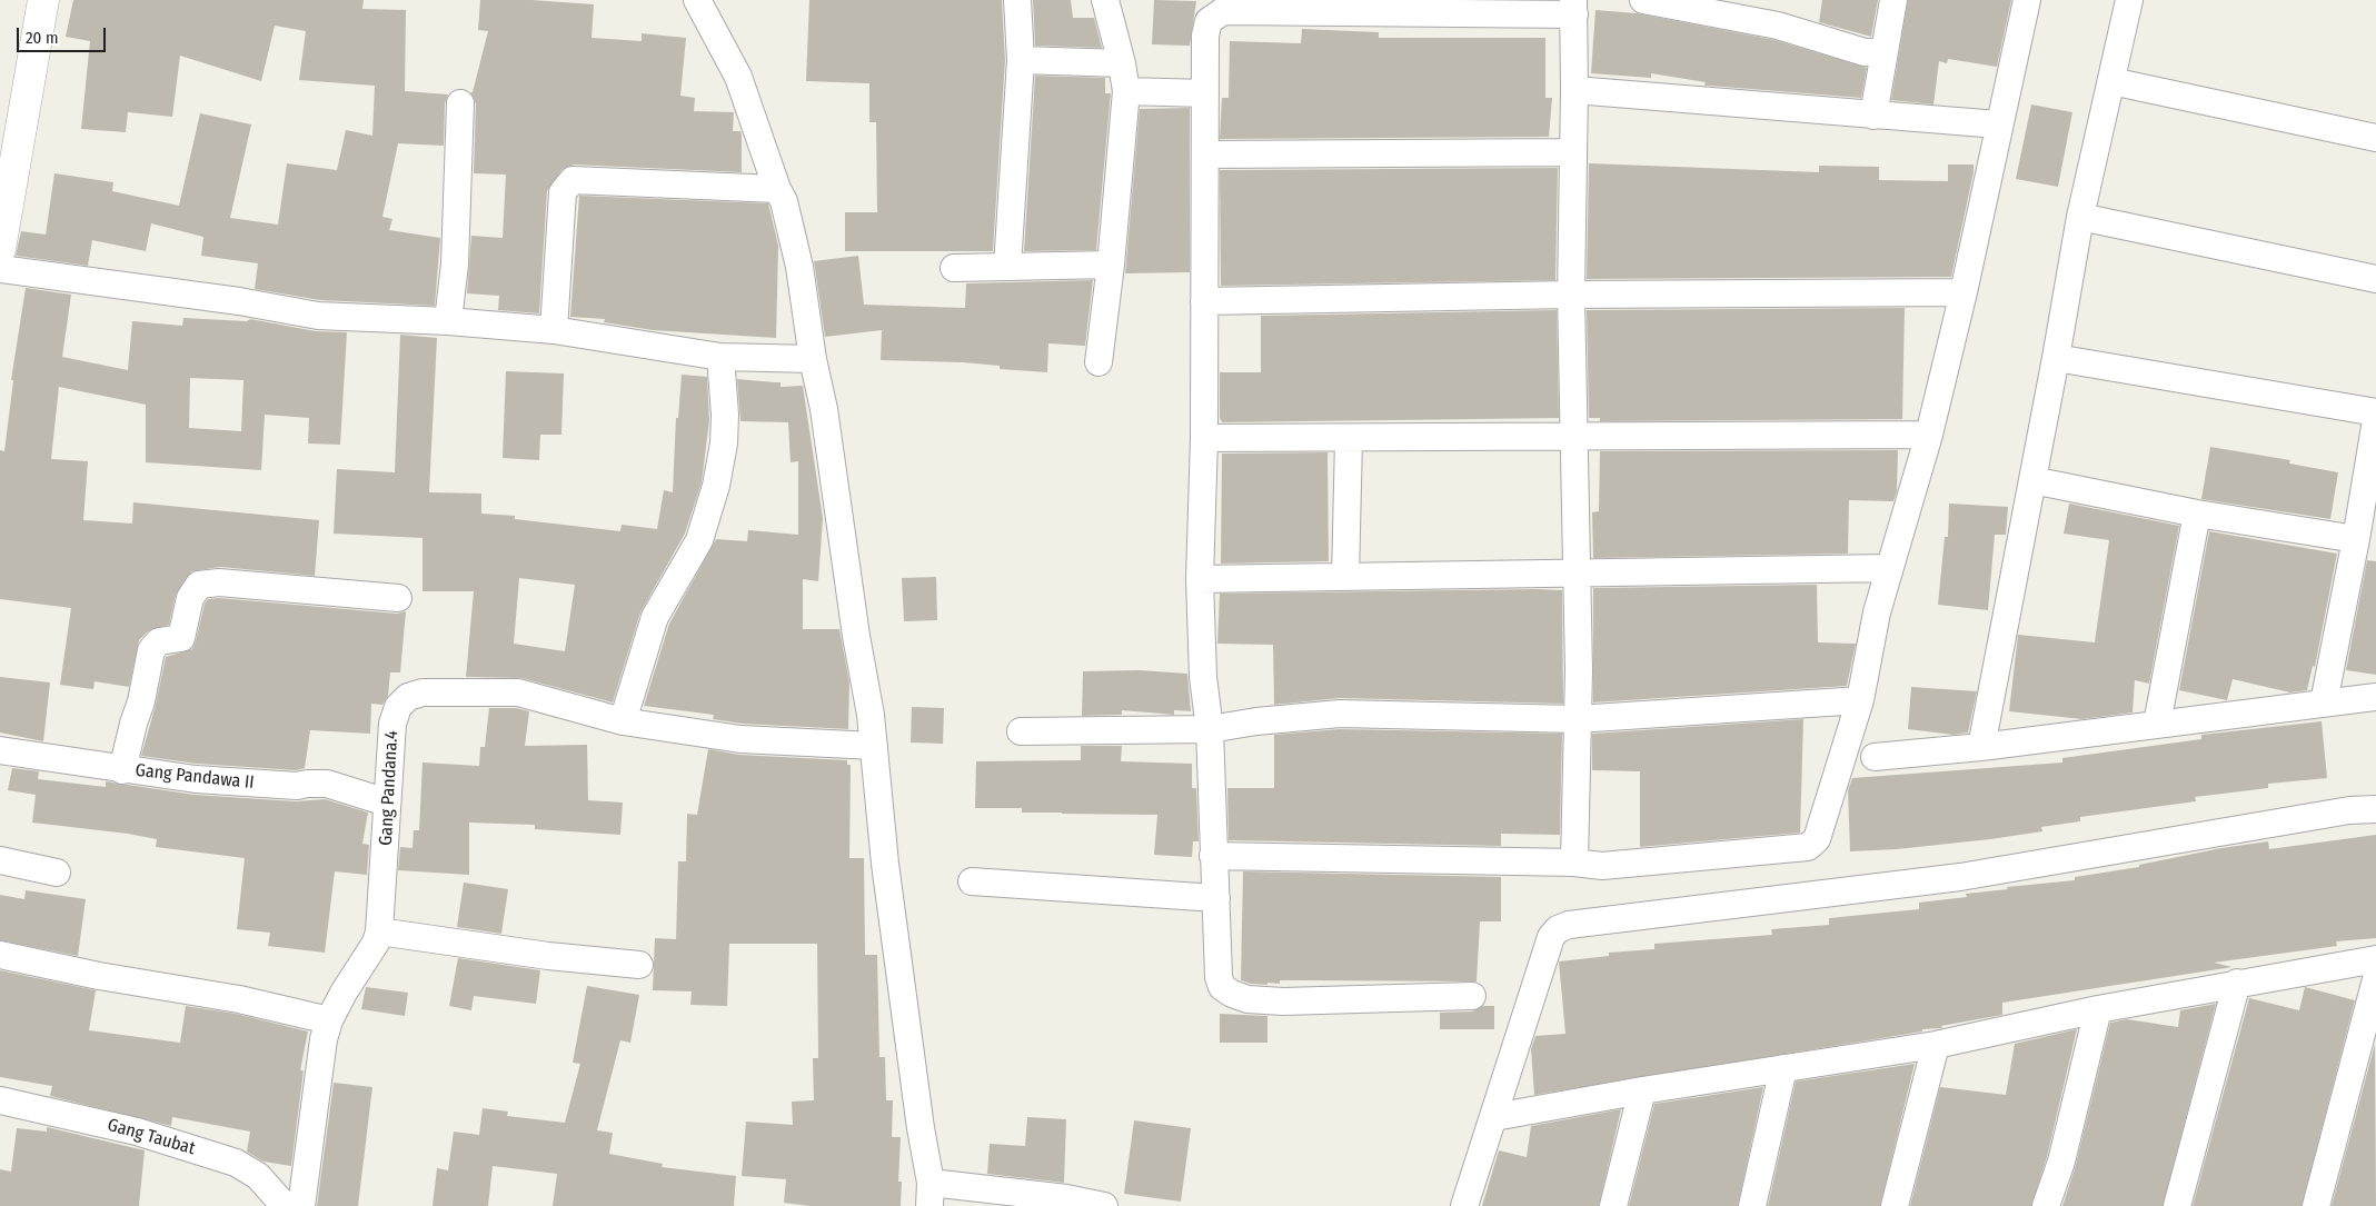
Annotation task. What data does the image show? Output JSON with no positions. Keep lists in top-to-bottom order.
{
  "streets": {
    "street": ["Gang Pandawa II", "Gang Pandana.4", "Gang Taubat"]
  },
  "crossings": [
    ["Gang Pandawa II", "Gang Pandana.4"]
  ],
  "scale_bar": "20 m"
}
